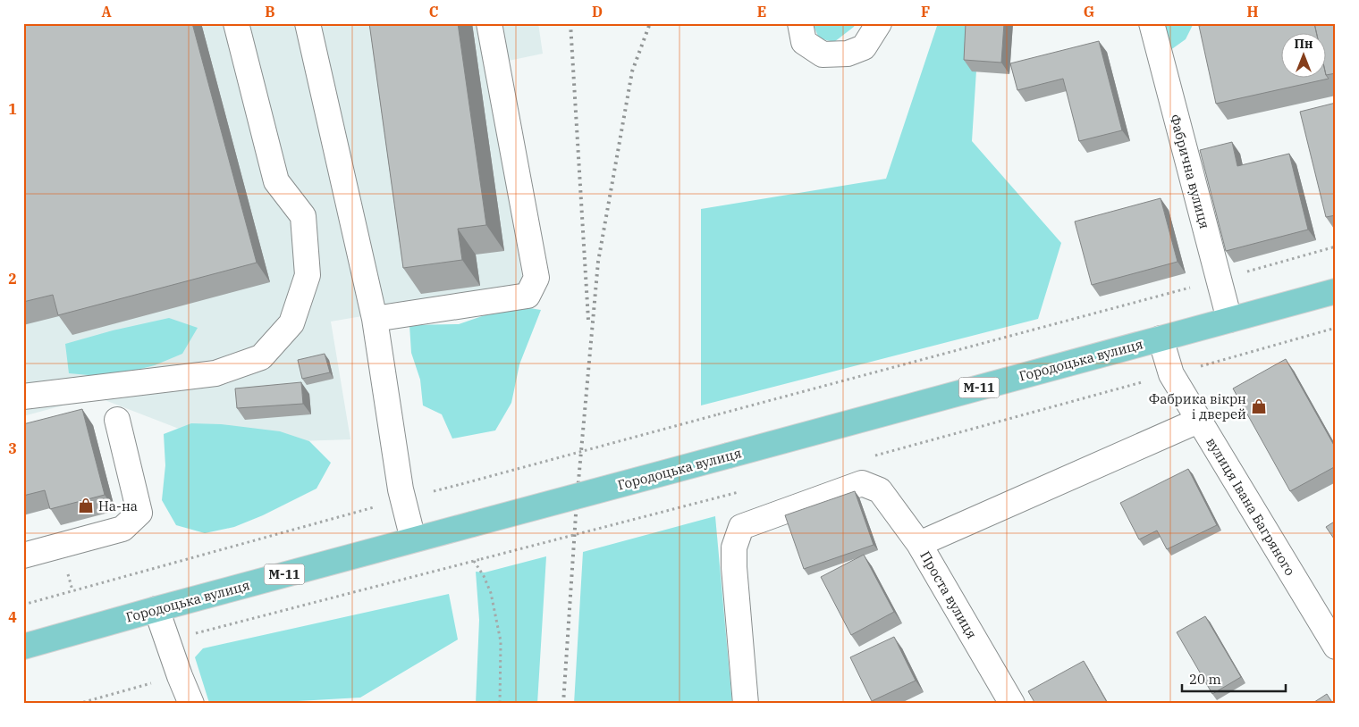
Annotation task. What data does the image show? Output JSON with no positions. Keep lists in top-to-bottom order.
{
  "streets": {
    "main road": ["Городоцька вулиця", "М-11"],
    "street": ["Фабрична вулиця", "вулиця Івана Багряного", "Проста вулиця"]
  },
  "crossings": [
    ["Фабрична вулиця", "Городоцька вулиця"],
    ["Городоцька вулиця", "вулиця Івана Багряного"]
  ],
  "places": {
    "shop": ["Фабрика вікрн і дверей", "На-на"]
  },
  "scale_bar": "20 m",
  "north": "top",
  "grid": {
    "columns": [
      "A",
      "B",
      "C",
      "D",
      "E",
      "F",
      "G",
      "H"
    ],
    "rows": [
      "1",
      "2",
      "3",
      "4"
    ]
  }
}
